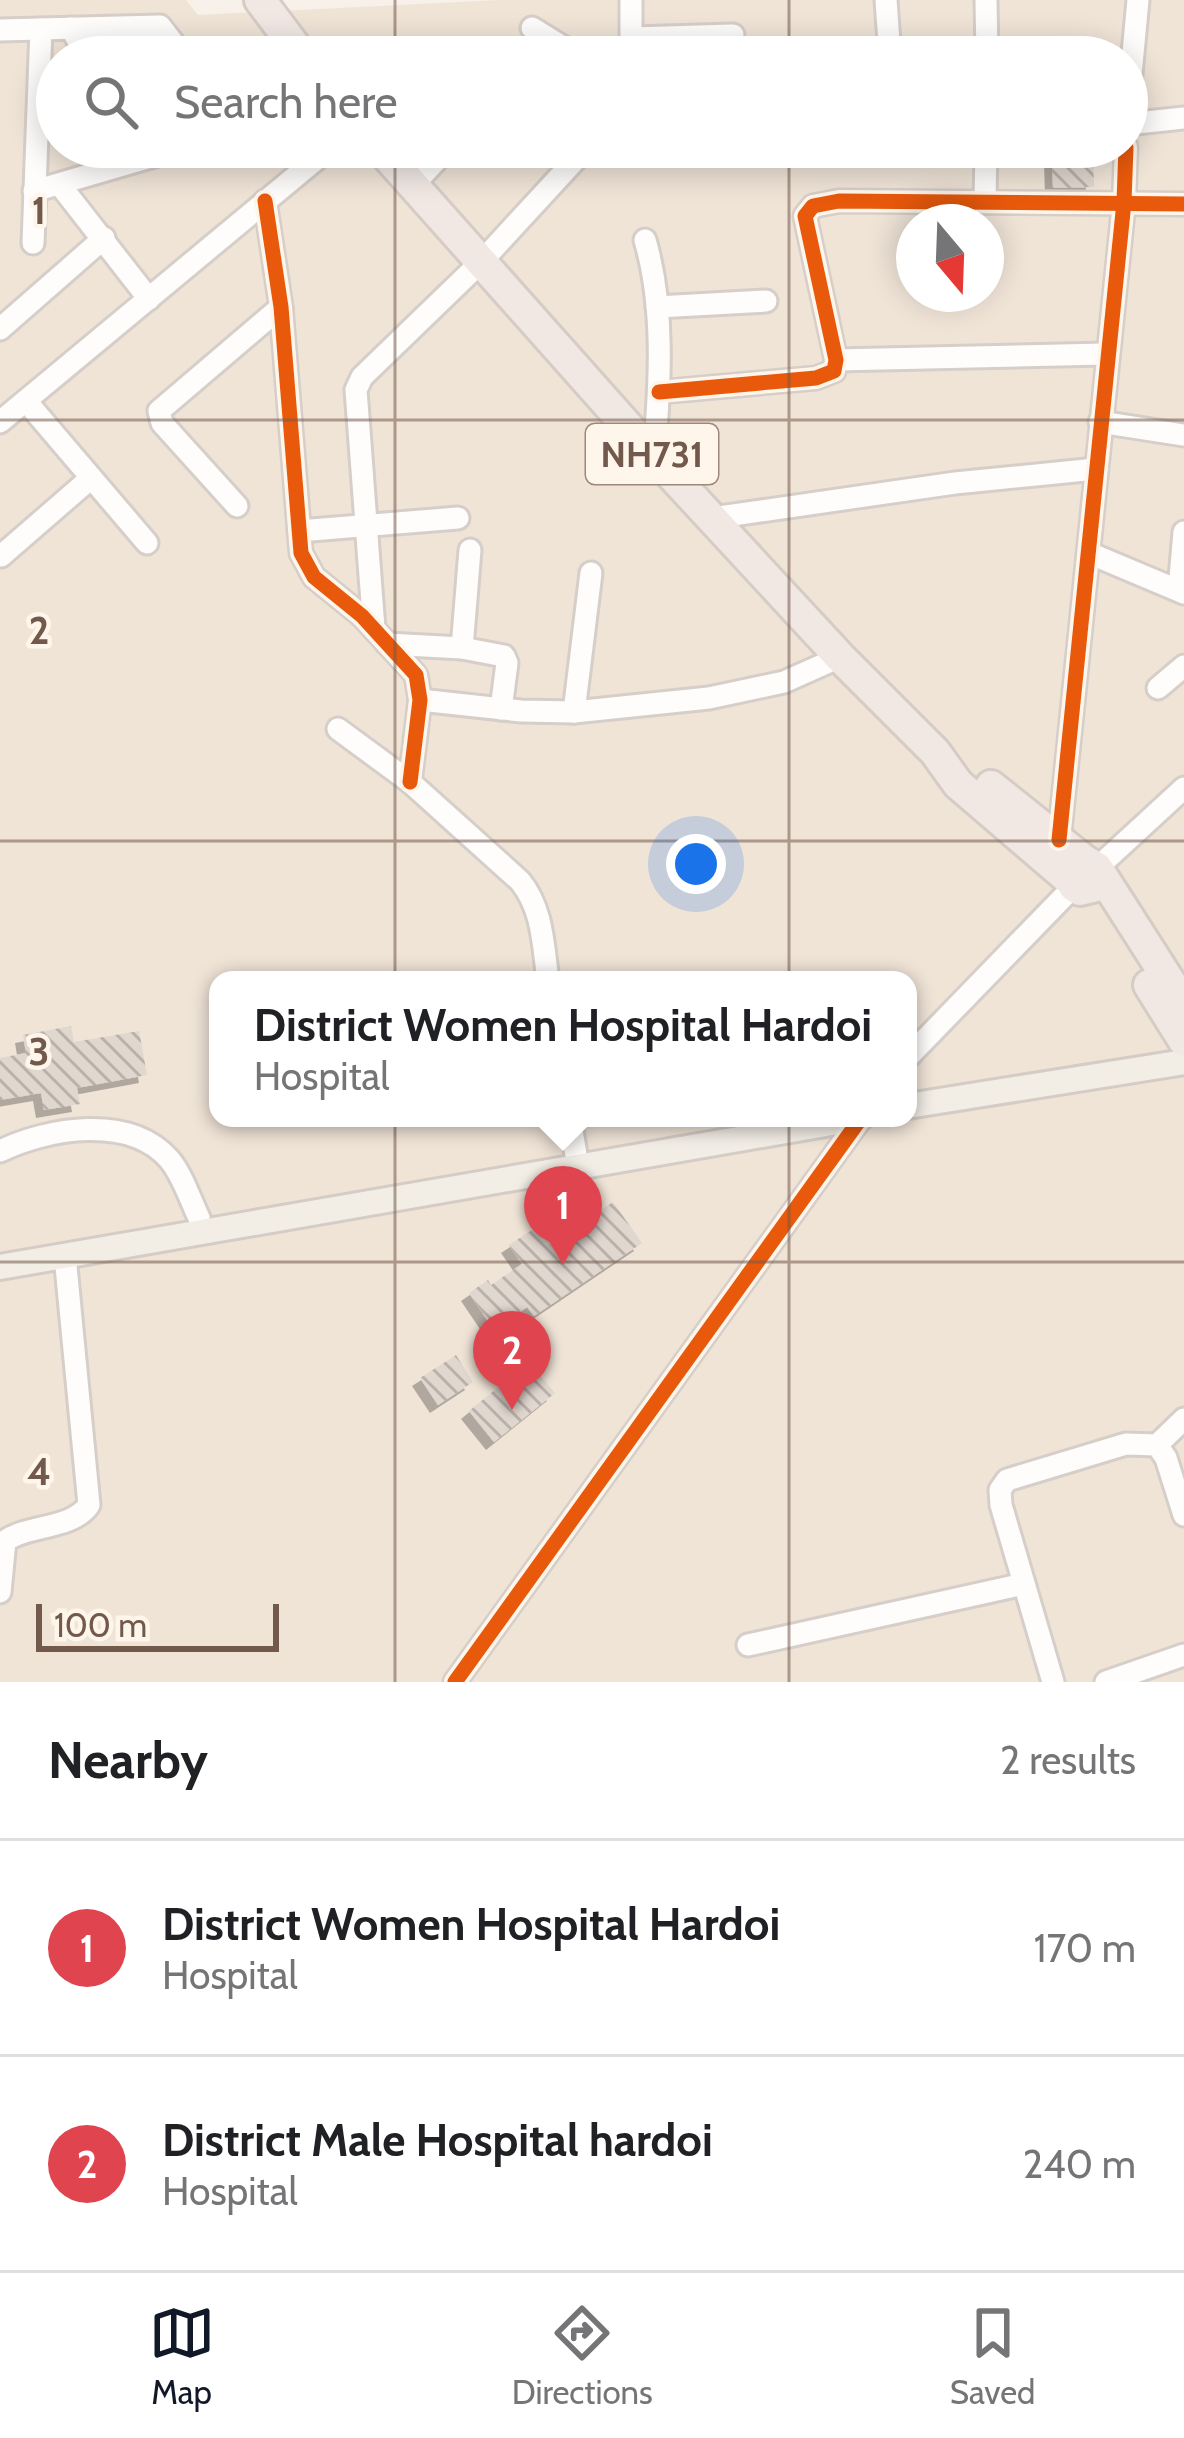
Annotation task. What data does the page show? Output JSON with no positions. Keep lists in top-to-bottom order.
{
  "streets": {
    "highway": ["NH731"]
  },
  "scale_bar": "100 m",
  "north": "bottom",
  "page": {
    "search": "Search here",
    "popup": ["District Women Hospital Hardoi", "Hospital"],
    "pins": ["1", "2"],
    "scale": "100 m",
    "heading": ["Nearby", "2 results"],
    "list": [
      {
        "mark": "1",
        "name": "District Women Hospital Hardoi",
        "note": "Hospital",
        "value": "170 m"
      },
      {
        "mark": "2",
        "name": "District Male Hospital hardoi",
        "note": "Hospital",
        "value": "240 m"
      }
    ],
    "nav": ["Map", "Directions", "Saved"]
  },
  "grid": {
    "rows": [
      "1",
      "2",
      "3",
      "4"
    ]
  }
}
